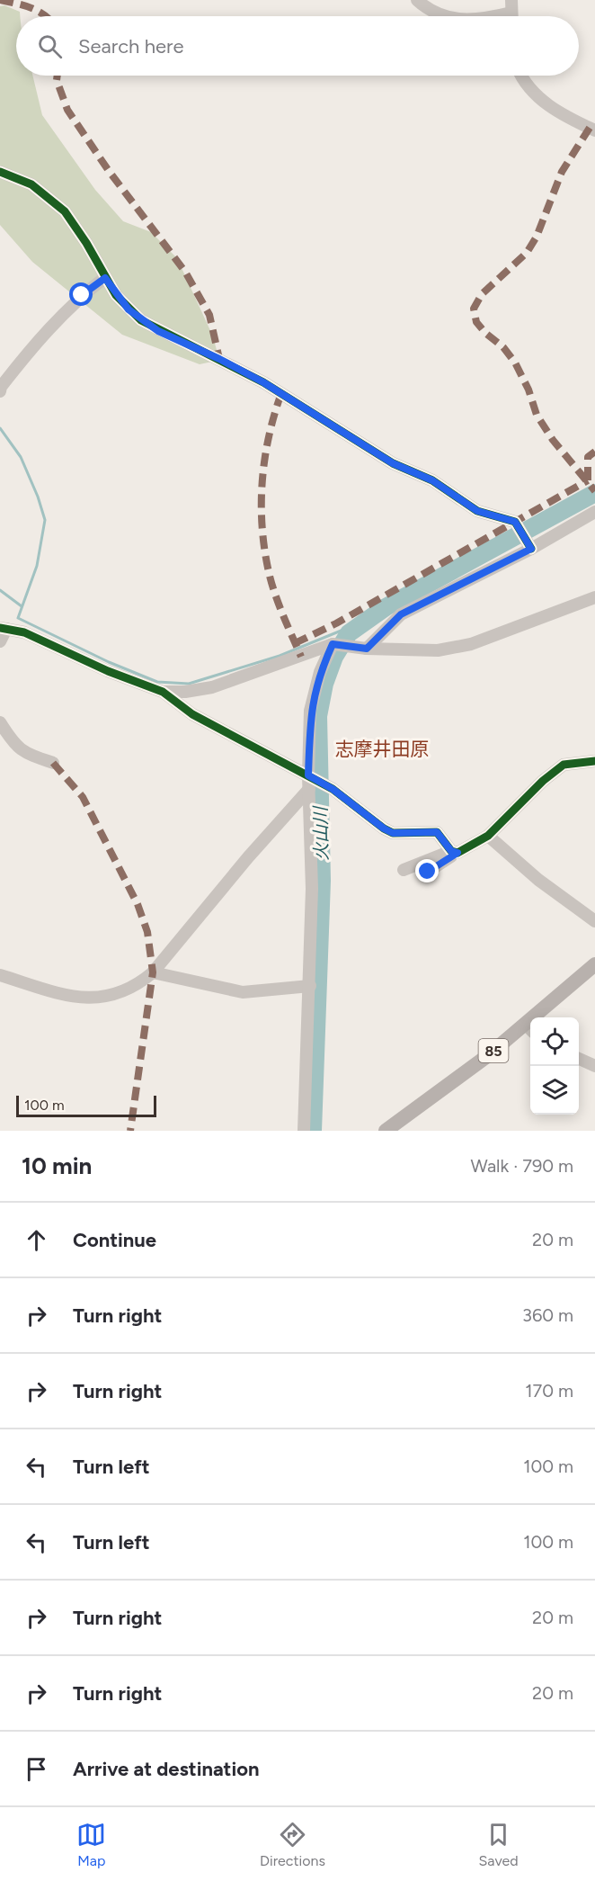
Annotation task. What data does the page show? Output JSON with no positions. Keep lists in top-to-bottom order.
{
  "streets": {
    "main road": ["85"]
  },
  "districts": ["志摩井田原"],
  "water": ["火山川"],
  "scale_bar": "100 m",
  "page": {
    "search": "Search here",
    "scale": "100 m",
    "heading": ["10 min", "Walk · 790 m"],
    "list": [
      ["Continue", "20 m"],
      ["Turn right", "360 m"],
      ["Turn right", "170 m"],
      ["Turn left", "100 m"],
      ["Turn left", "100 m"],
      ["Turn right", "20 m"],
      ["Turn right", "20 m"],
      "Arrive at destination"
    ],
    "nav": ["Map", "Directions", "Saved"]
  }
}
